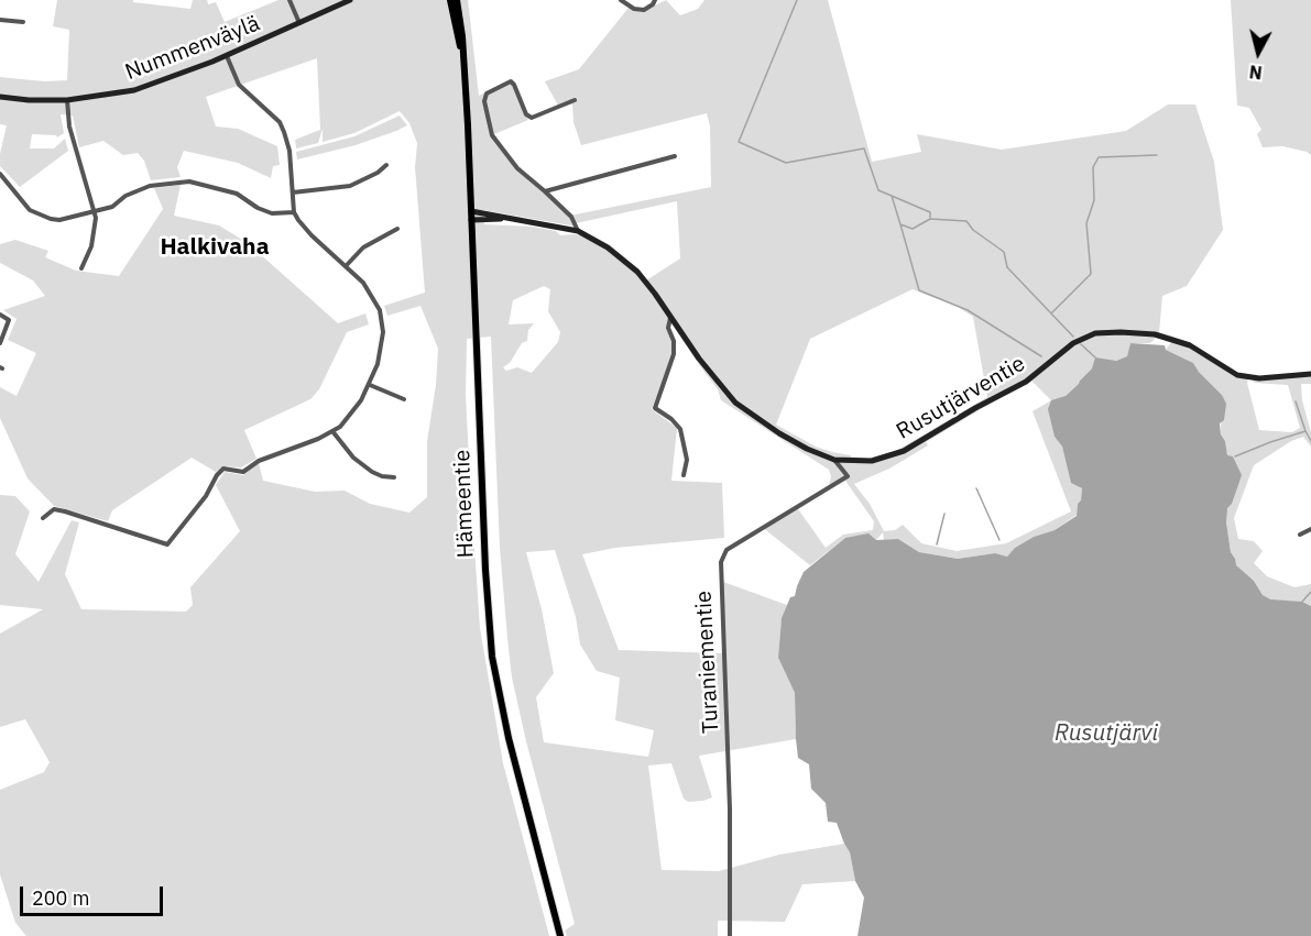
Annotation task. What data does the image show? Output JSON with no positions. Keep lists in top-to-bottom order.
{
  "streets": {
    "main road": ["Nummenväylä", "Rusutjärventie", "Hämeentie"],
    "street": ["Turaniementie"]
  },
  "crossings": [
    ["Rusutjärventie", "Hämeentie"],
    ["Rusutjärventie", "Turaniementie"]
  ],
  "districts": ["Halkivaha"],
  "water": ["Rusutjärvi"],
  "scale_bar": "200 m",
  "north": "bottom"
}
